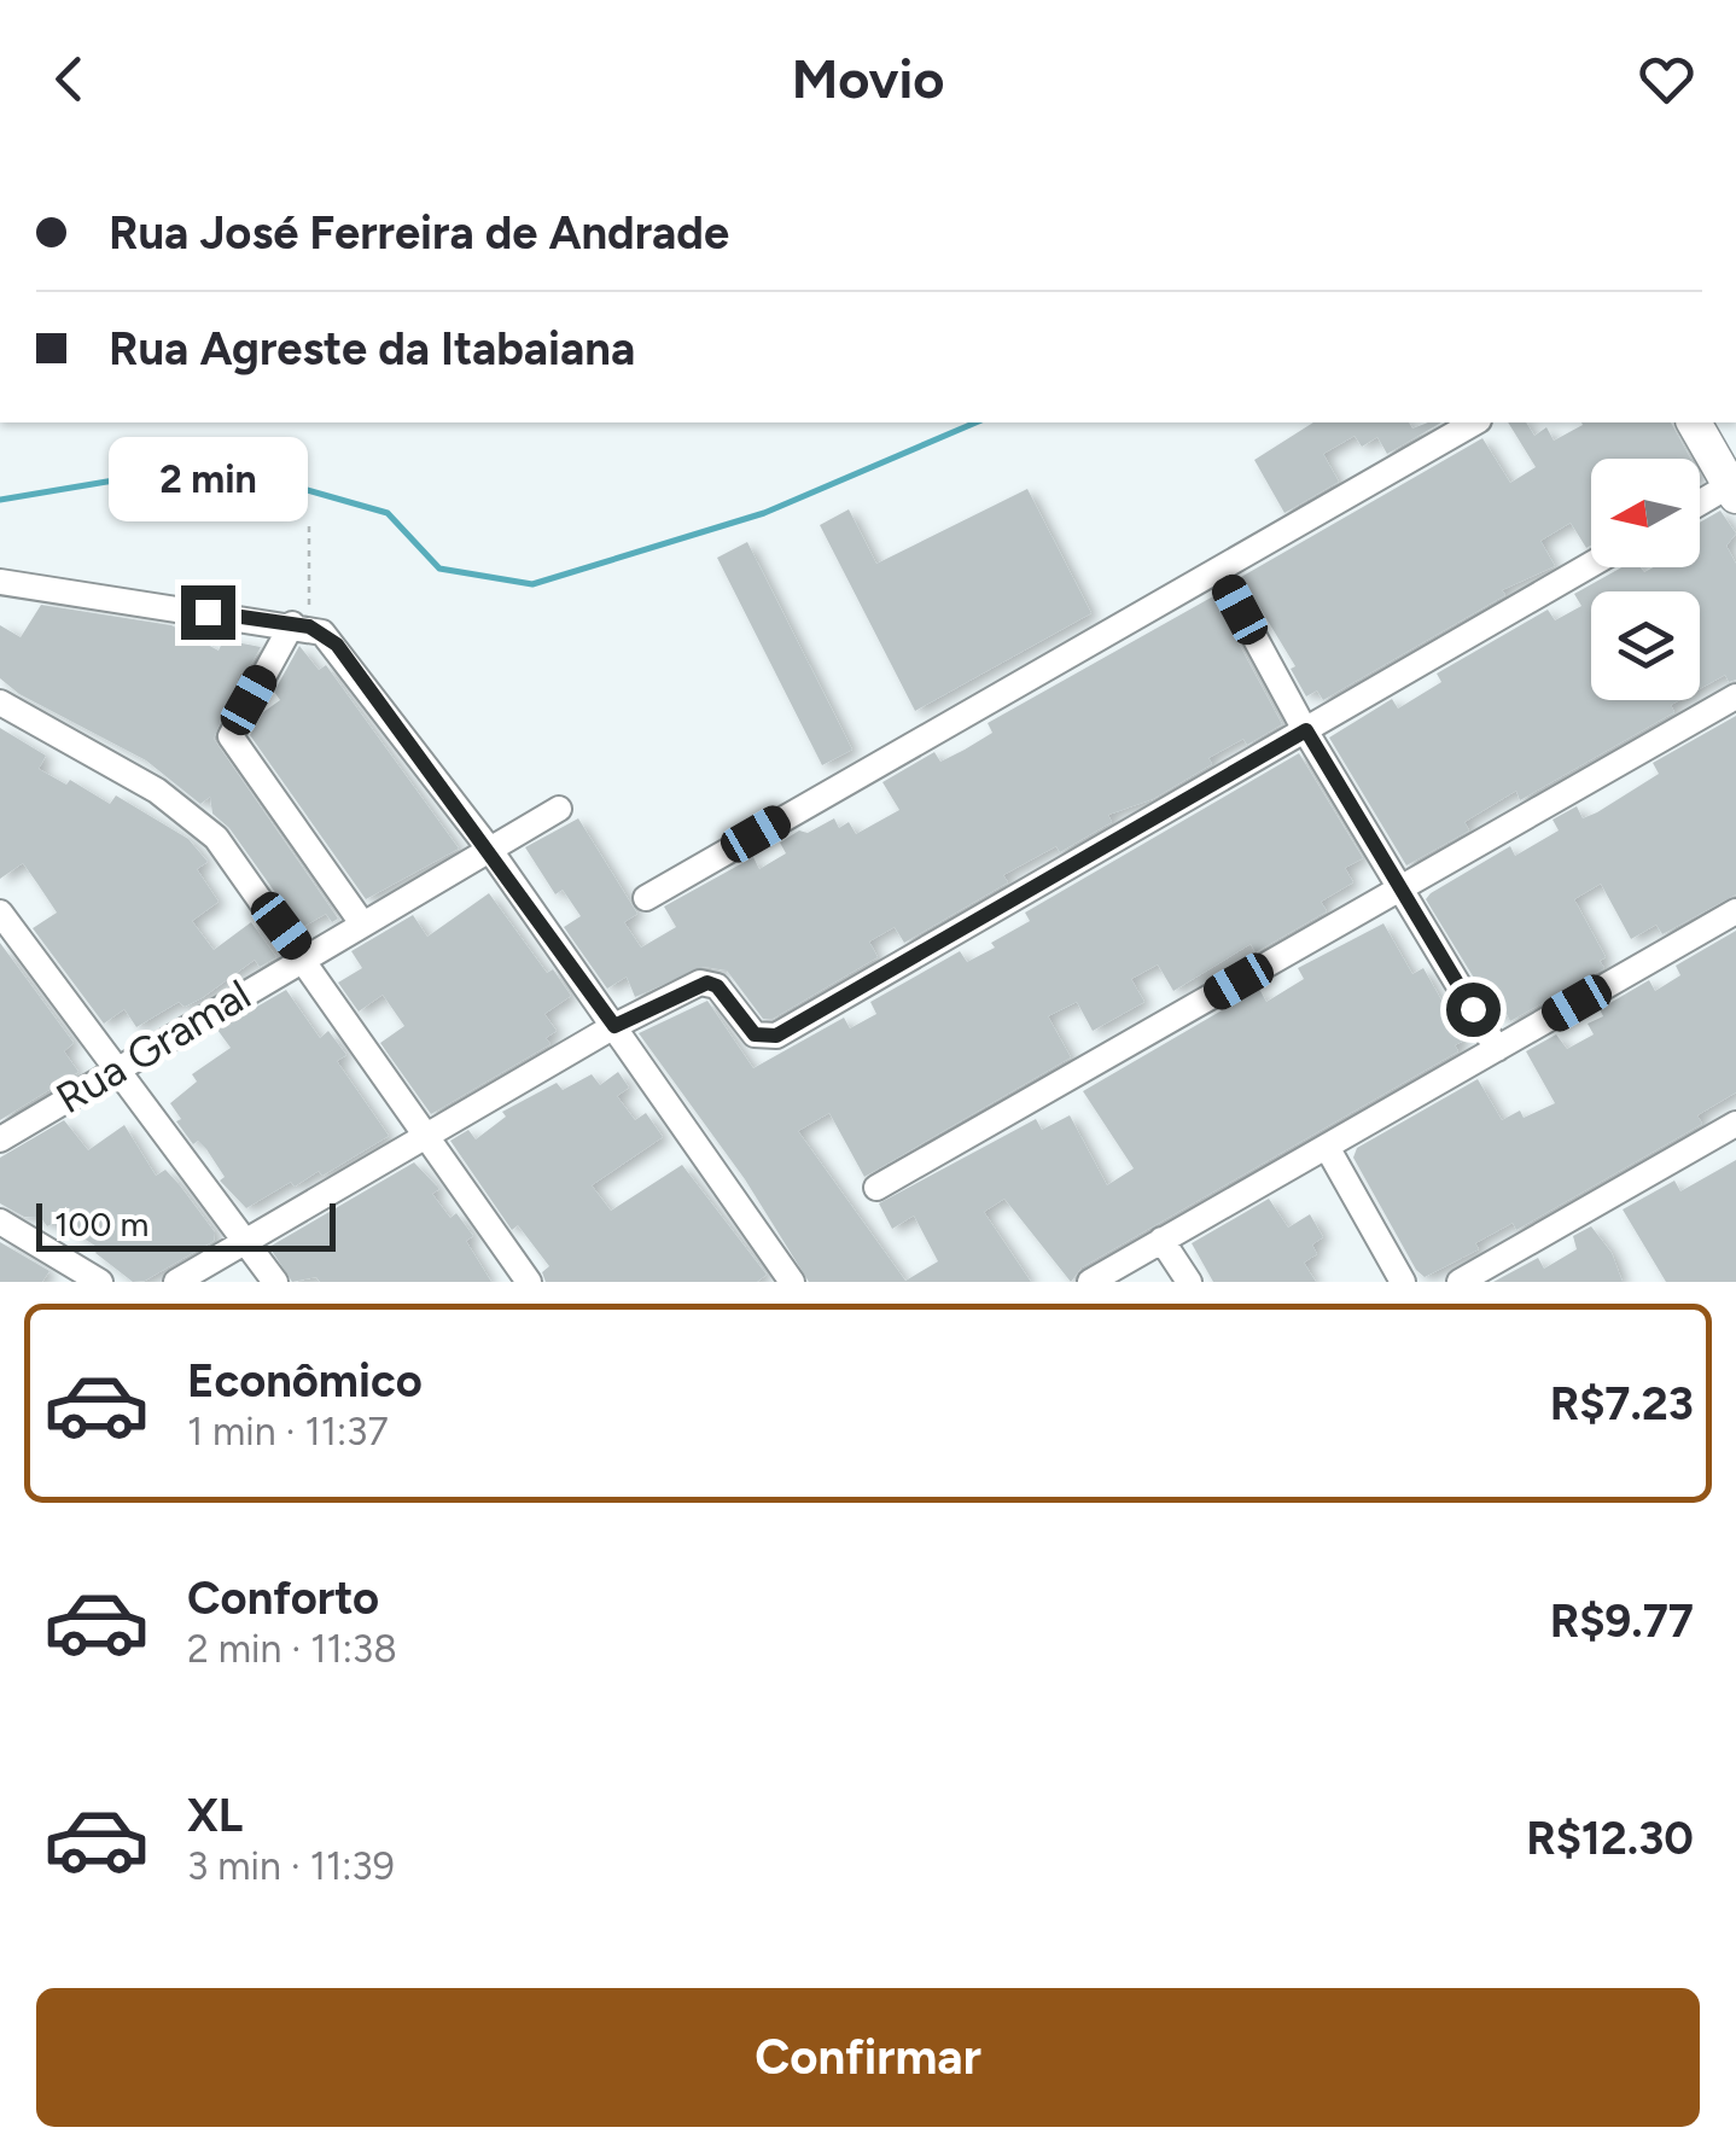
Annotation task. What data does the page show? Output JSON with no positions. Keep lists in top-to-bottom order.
{
  "streets": {
    "street": ["Rua Gramal"]
  },
  "scale_bar": "100 m",
  "north": "left",
  "page": {
    "header": "Movio",
    "banner": ["Rua José Ferreira de Andrade", "Rua Agreste da Itabaiana"],
    "bubble": "2 min",
    "scale": "100 m",
    "list": [
      {
        "name": "Econômico",
        "note": "1 min · 11:37",
        "value": "R$7.23"
      },
      {
        "name": "Conforto",
        "note": "2 min · 11:38",
        "value": "R$9.77"
      },
      {
        "name": "XL",
        "note": "3 min · 11:39",
        "value": "R$12.30"
      }
    ],
    "buttons": "Confirmar"
  }
}
